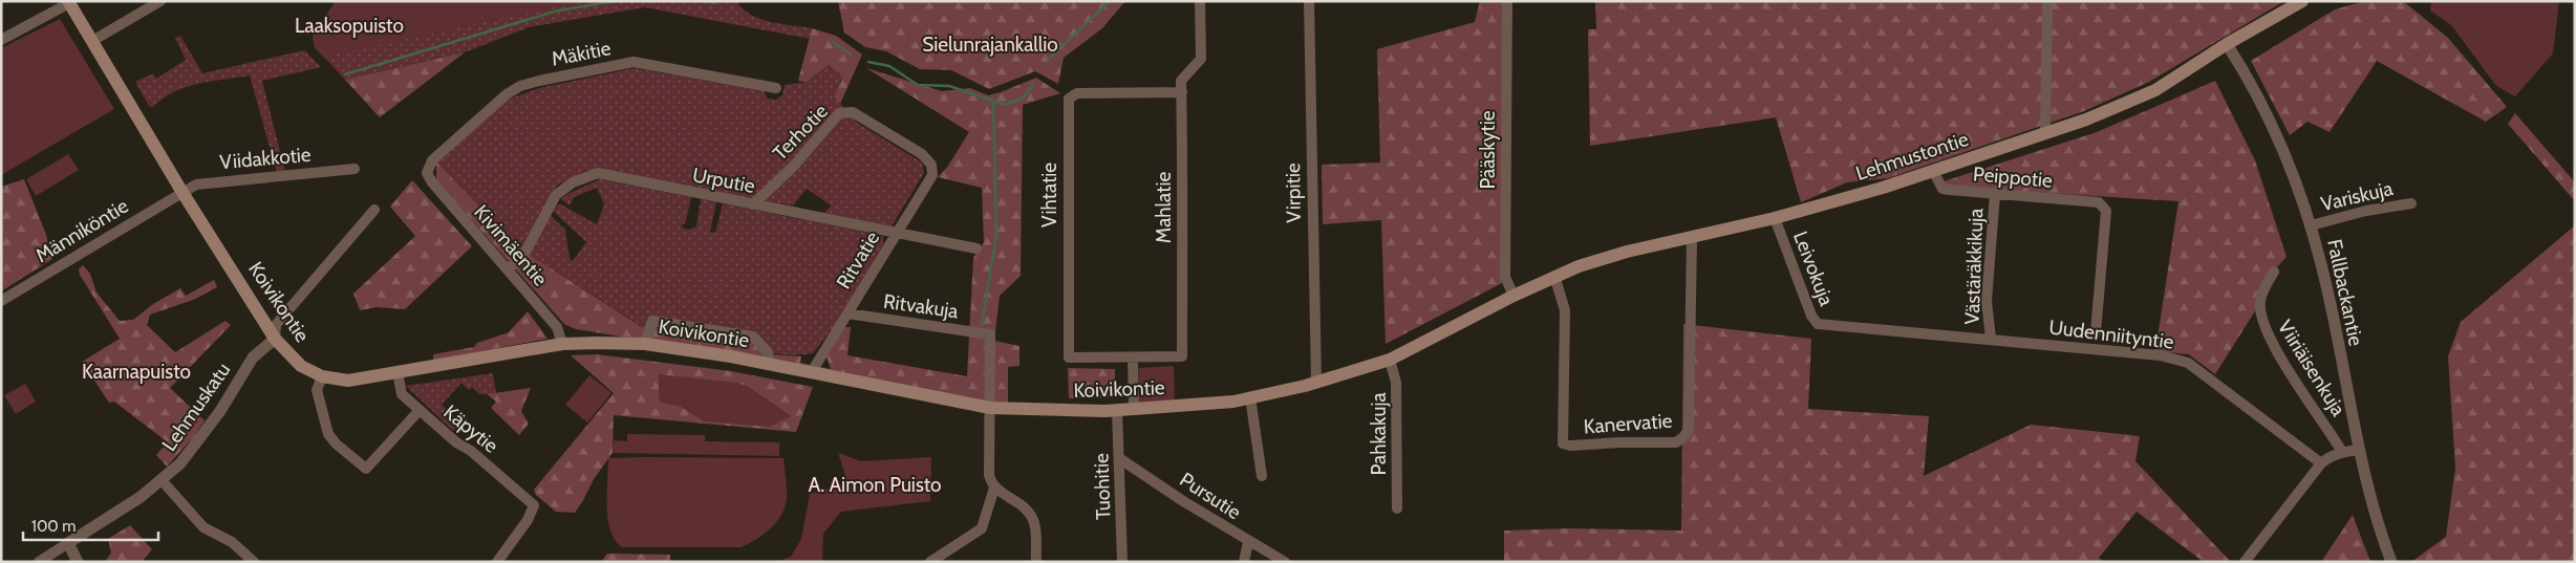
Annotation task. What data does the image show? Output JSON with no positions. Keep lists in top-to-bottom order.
{
  "streets": {
    "main road": ["Lehmustontie", "Koivikontie"],
    "street": [
      "Mäkitie",
      "Terhotie",
      "Pääskytie",
      "Viidakkotie",
      "Peippotie",
      "Urputie",
      "Virpitie",
      "Vihtatie",
      "Variskuja",
      "Mahlatie",
      "Männiköntie",
      "Kivimäentie",
      "Ritvatie",
      "Västäräkkikuja",
      "Leivokuja",
      "Fallbackantie",
      "Ritvakuja",
      "Uudenniityntie",
      "Viiriäisenkuja",
      "Lehmuskatu",
      "Kanervatie",
      "Käpytie",
      "Pahkakuja",
      "Tuohitie",
      "Pursutie"
    ]
  },
  "crossings": [
    ["Mäkitie", "Kivimäentie"],
    ["Terhotie", "Urputie"],
    ["Terhotie", "Ritvatie"],
    ["Pääskytie", "Lehmustontie"],
    ["Pääskytie", "Koivikontie"],
    ["Lehmustontie", "Peippotie"],
    ["Lehmustontie", "Leivokuja"],
    ["Lehmustontie", "Fallbackantie"],
    ["Lehmustontie", "Koivikontie"],
    ["Lehmustontie", "Kanervatie"],
    ["Viidakkotie", "Männiköntie"],
    ["Viidakkotie", "Koivikontie"],
    ["Peippotie", "Västäräkkikuja"],
    ["Urputie", "Kivimäentie"],
    ["Urputie", "Ritvatie"],
    ["Virpitie", "Koivikontie"],
    ["Vihtatie", "Mahlatie"],
    ["Variskuja", "Fallbackantie"],
    ["Männiköntie", "Koivikontie"],
    ["Kivimäentie", "Koivikontie"],
    ["Ritvatie", "Koivikontie"],
    ["Ritvatie", "Ritvakuja"],
    ["Västäräkkikuja", "Uudenniityntie"],
    ["Leivokuja", "Uudenniityntie"],
    ["Koivikontie", "Ritvakuja"],
    ["Koivikontie", "Lehmuskatu"],
    ["Koivikontie", "Käpytie"],
    ["Koivikontie", "Pahkakuja"],
    ["Koivikontie", "Tuohitie"],
    ["Tuohitie", "Pursutie"]
  ],
  "parks": [
    "Laaksopuisto",
    "Sielunrajankallio",
    "Kaarnapuisto",
    "A. Aimon Puisto"
  ],
  "scale_bar": "100 m"
}
